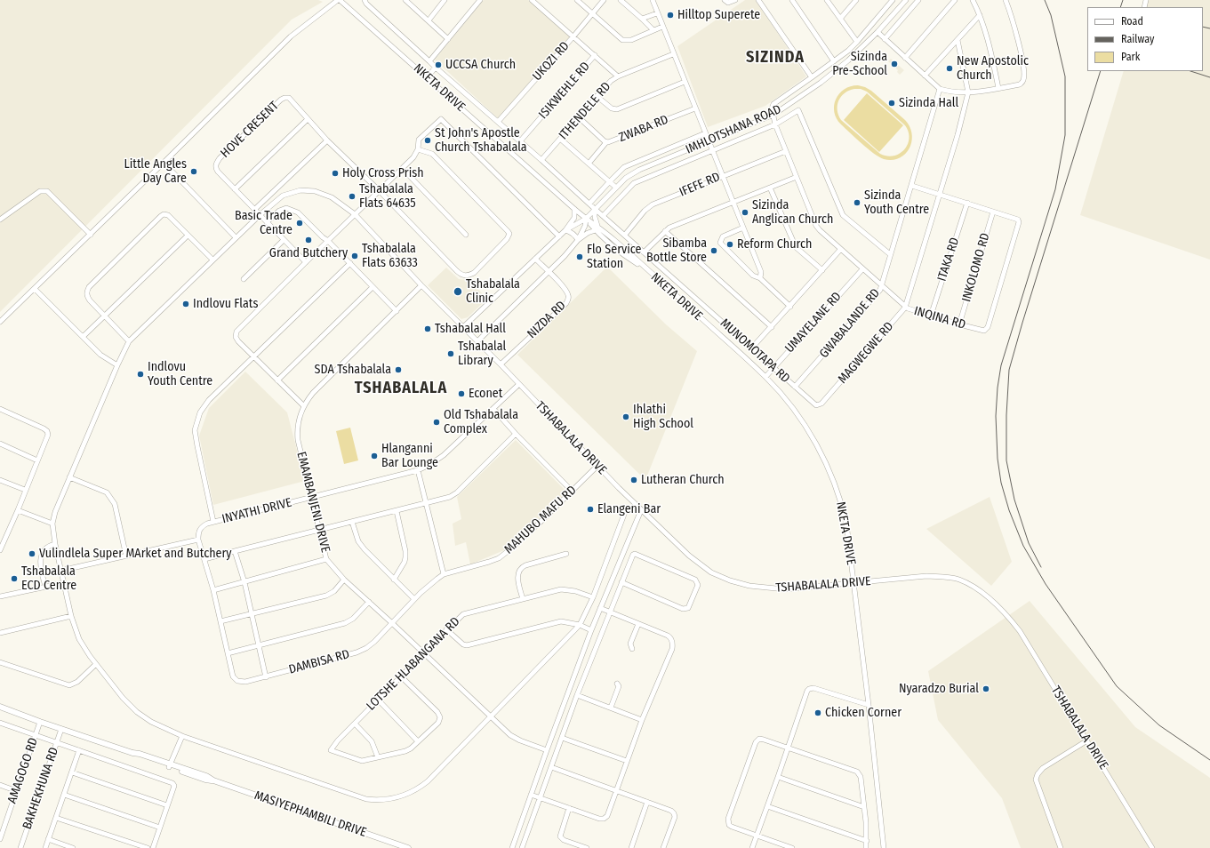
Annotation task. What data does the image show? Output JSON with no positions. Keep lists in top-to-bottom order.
{
  "streets": {
    "main road": ["MASIYEPHAMBILI DRIVE"],
    "street": [
      "UKOZI RD",
      "NKETA DRIVE",
      "ISIKWEHLE RD",
      "ITHENDELE RD",
      "ZWABA RD",
      "HOVE CRESENT",
      "IMHLOTSHANA ROAD",
      "IFEFE RD",
      "ITAKA RD",
      "INKOLOMO RD",
      "INQINA RD",
      "NIZDA RD",
      "UMAYELANE RD",
      "GWABALANDE RD",
      "MUNOMOTAPA RD",
      "MAGWEGWE RD",
      "TSHABALALA DRIVE",
      "EMAMBANJENI DRIVE",
      "INYATHI DRIVE",
      "MAHUBO MAFU RD",
      "DAMBISA RD",
      "LOTSHE HLABANGANA RD",
      "AMAGOGO RD",
      "BAKHEKHUNA RD"
    ]
  },
  "crossings": [
    ["UKOZI RD", "MUNOMOTAPA RD"],
    ["NKETA DRIVE", "IMHLOTSHANA ROAD"],
    ["NKETA DRIVE", "UMAYELANE RD"],
    ["NKETA DRIVE", "TSHABALALA DRIVE"],
    ["ISIKWEHLE RD", "MUNOMOTAPA RD"],
    ["ITHENDELE RD", "ZWABA RD"],
    ["ITHENDELE RD", "MUNOMOTAPA RD"],
    ["HOVE CRESENT", "TSHABALALA DRIVE"],
    ["IMHLOTSHANA ROAD", "INQINA RD"],
    ["IMHLOTSHANA ROAD", "MUNOMOTAPA RD"],
    ["IFEFE RD", "INQINA RD"],
    ["IFEFE RD", "MUNOMOTAPA RD"],
    ["ITAKA RD", "INQINA RD"],
    ["INKOLOMO RD", "INQINA RD"],
    ["INQINA RD", "UMAYELANE RD"],
    ["INQINA RD", "GWABALANDE RD"],
    ["INQINA RD", "MAGWEGWE RD"],
    ["NIZDA RD", "TSHABALALA DRIVE"],
    ["UMAYELANE RD", "MUNOMOTAPA RD"],
    ["GWABALANDE RD", "MUNOMOTAPA RD"],
    ["MUNOMOTAPA RD", "MAGWEGWE RD"],
    ["TSHABALALA DRIVE", "EMAMBANJENI DRIVE"],
    ["TSHABALALA DRIVE", "INYATHI DRIVE"],
    ["TSHABALALA DRIVE", "MAHUBO MAFU RD"],
    ["EMAMBANJENI DRIVE", "INYATHI DRIVE"],
    ["EMAMBANJENI DRIVE", "MAHUBO MAFU RD"],
    ["EMAMBANJENI DRIVE", "DAMBISA RD"],
    ["EMAMBANJENI DRIVE", "LOTSHE HLABANGANA RD"],
    ["MAHUBO MAFU RD", "DAMBISA RD"],
    ["AMAGOGO RD", "MASIYEPHAMBILI DRIVE"],
    ["BAKHEKHUNA RD", "MASIYEPHAMBILI DRIVE"]
  ],
  "districts": ["SIZINDA", "TSHABALALA"],
  "places": [
    "Hilltop Superete",
    "Sizinda Pre-School",
    "UCCSA Church",
    "New Apostolic Church",
    "Sizinda Hall",
    "St John's Apostle Church Tshabalala",
    "Little Angles Day Care",
    "Holy Cross Prish",
    "Tshabalala Flats 64635",
    "Sizinda Youth Centre",
    "Sizinda Anglican Church",
    "Basic Trade Centre",
    "Grand Butchery",
    "Reform Church",
    "Sibamba Bottle Store",
    "Tshabalala Flats 63633",
    "Flo Service Station",
    "Tshabalala Clinic",
    "Indlovu Flats",
    "Tshabalal Hall",
    "Tshabalal Library",
    "SDA Tshabalala",
    "Indlovu Youth Centre",
    "Econet",
    "Ihlathi High School",
    "Old Tshabalala Complex",
    "Hlanganni Bar Lounge",
    "Lutheran Church",
    "Elangeni Bar",
    "Vulindlela Super MArket and Butchery",
    "Tshabalala ECD Centre",
    "Nyaradzo Burial",
    "Chicken Corner"
  ],
  "legend": ["Road", "Railway", "Park"]
}
